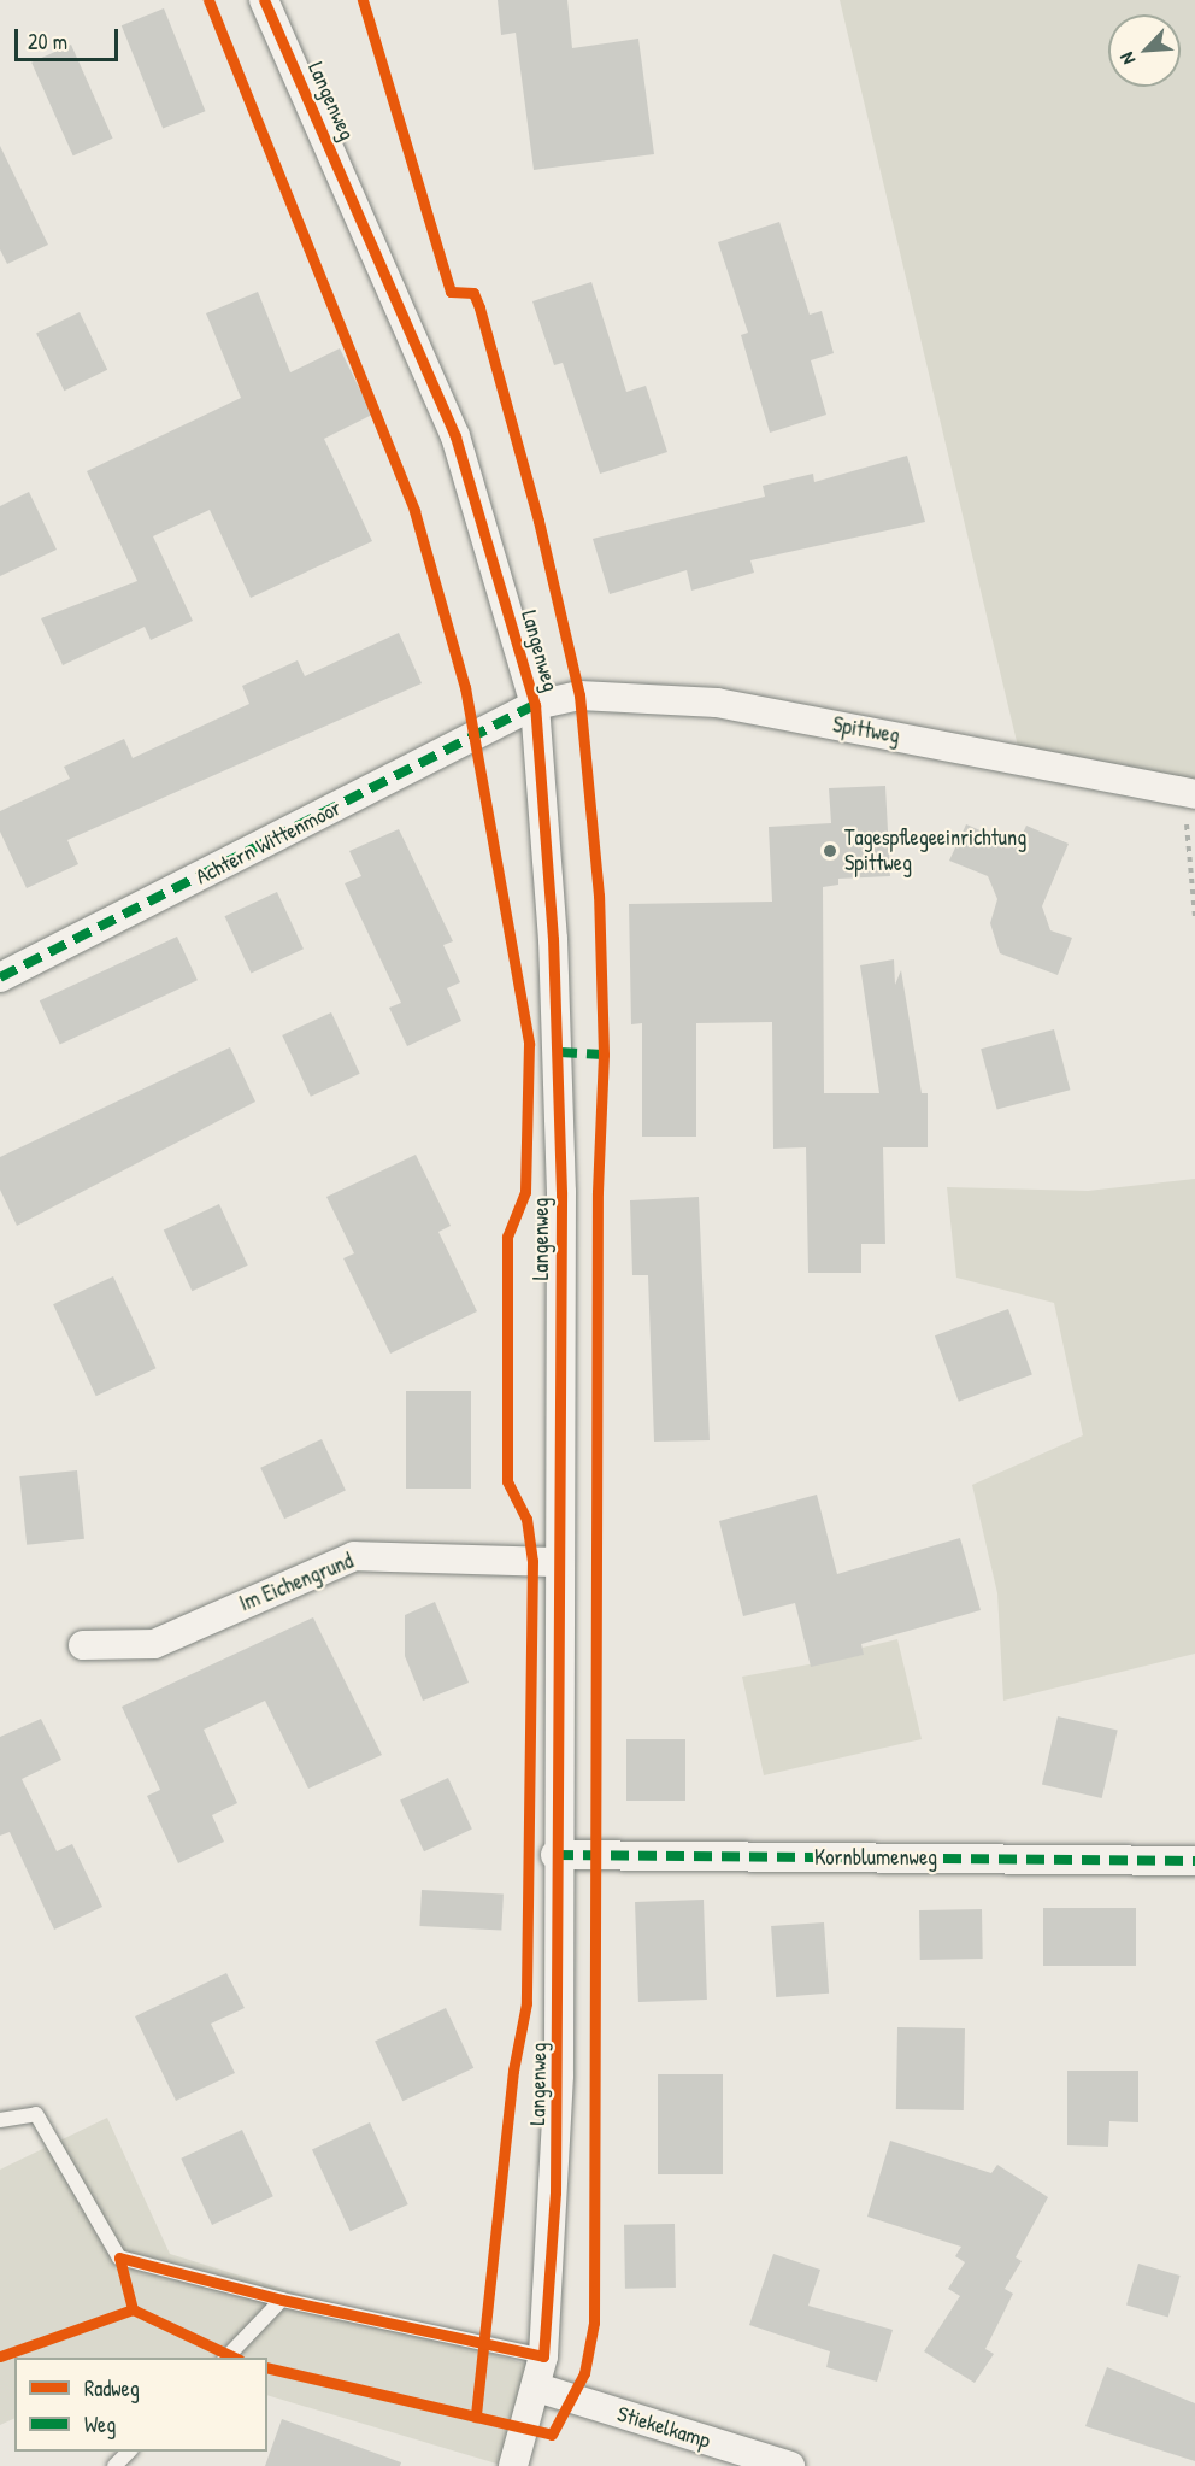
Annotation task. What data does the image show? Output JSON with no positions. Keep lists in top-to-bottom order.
{
  "streets": {
    "street": [
      "Langenweg",
      "Spittweg",
      "Achtern Wittenmoor",
      "Im Eichengrund",
      "Kornblumenweg",
      "Stiekelkamp"
    ]
  },
  "crossings": [
    ["Langenweg", "Spittweg"],
    ["Langenweg", "Achtern Wittenmoor"],
    ["Langenweg", "Im Eichengrund"],
    ["Langenweg", "Kornblumenweg"],
    ["Langenweg", "Stiekelkamp"],
    ["Spittweg", "Achtern Wittenmoor"]
  ],
  "places": ["Tagespflegeeinrichtung Spittweg"],
  "legend": ["Radweg", "Weg"],
  "scale_bar": "20 m",
  "north": "bottom left"
}
